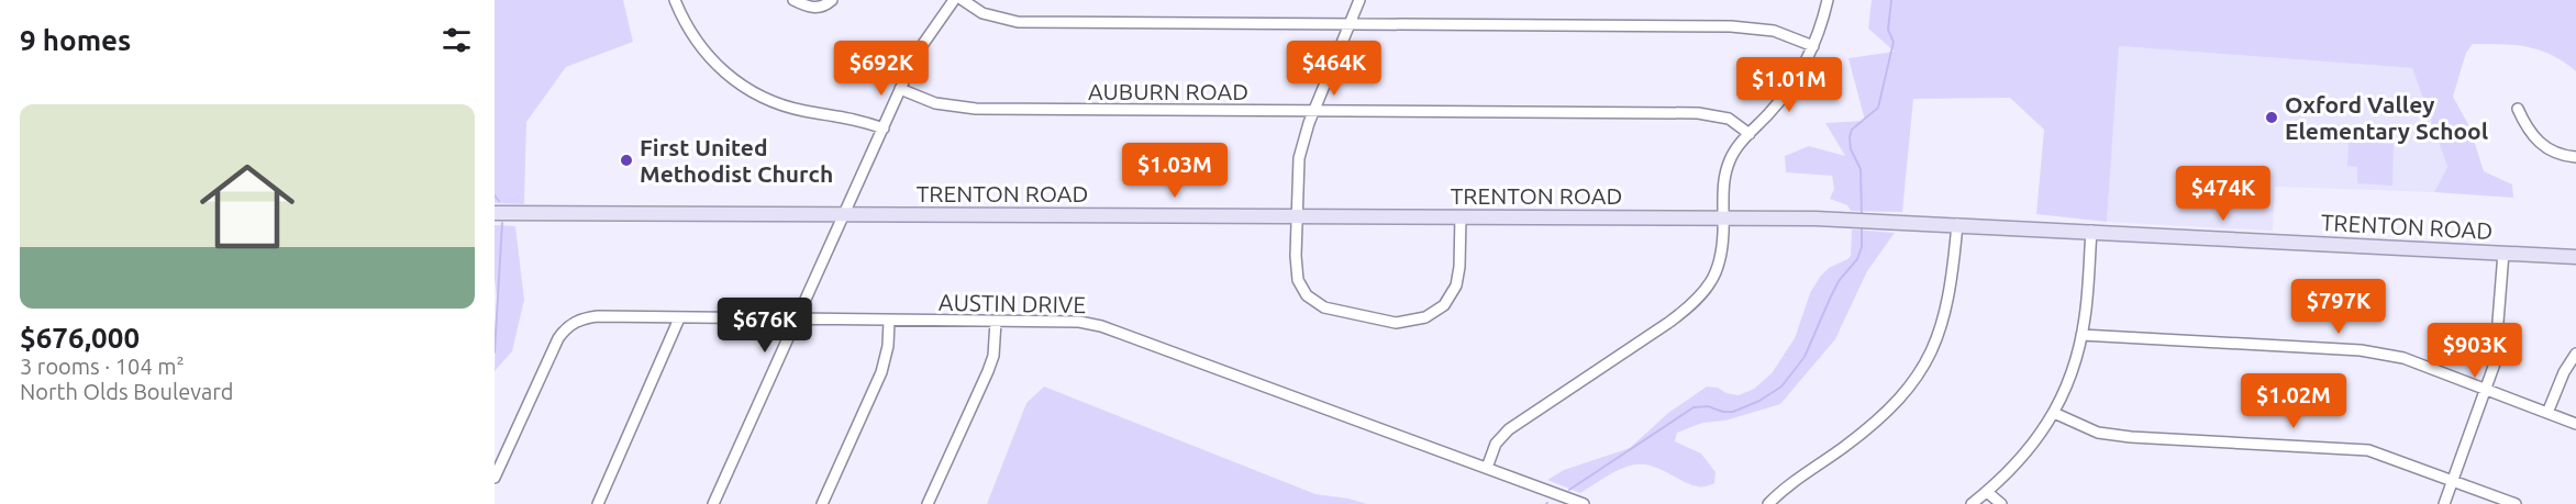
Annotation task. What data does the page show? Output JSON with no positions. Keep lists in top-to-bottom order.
{
  "streets": {
    "main road": ["TRENTON ROAD"],
    "street": ["AUBURN ROAD", "AUSTIN DRIVE"]
  },
  "places": ["Oxford Valley Elementary School", "First United Methodist Church"],
  "page": {
    "heading": "9 homes",
    "price": [
      "$692K",
      "$464K",
      "$1.01M",
      "$1.03M",
      "$474K",
      "$797K",
      "$676K",
      "$903K",
      "$1.02M"
    ],
    "list": [
      {
        "name": "$676,000",
        "note": "3 rooms · 104 m² · North Olds Boulevard"
      }
    ]
  }
}
